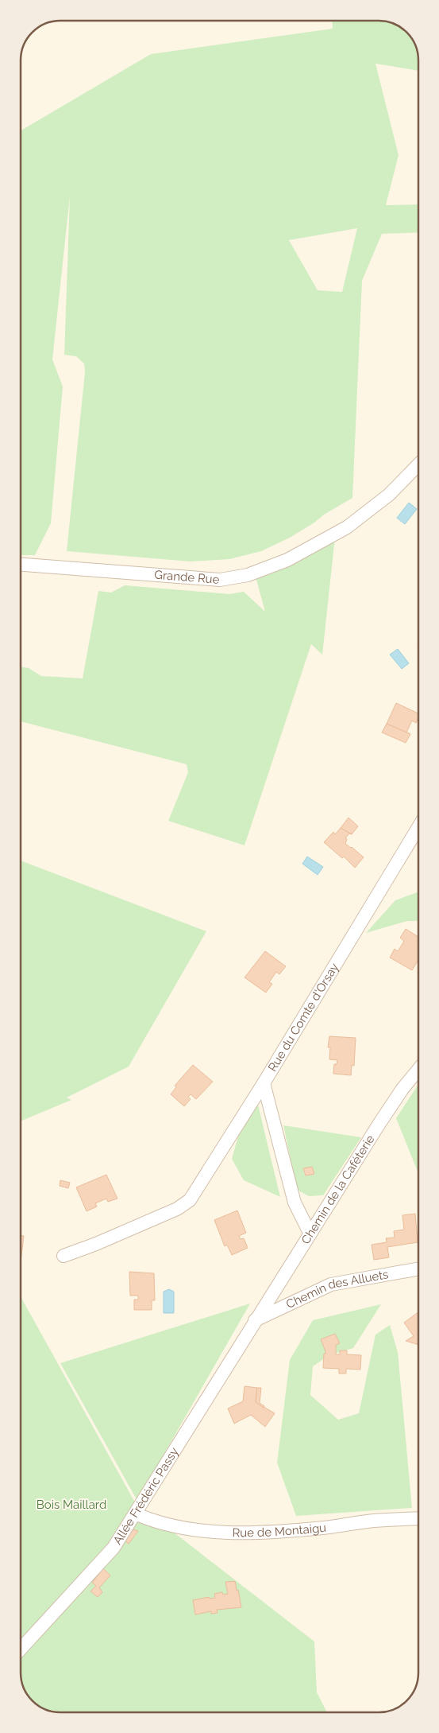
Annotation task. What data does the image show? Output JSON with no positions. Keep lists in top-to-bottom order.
{
  "streets": {
    "street": [
      "Grande Rue",
      "Rue du Comte d'Orsay",
      "Chemin de la Caféterie",
      "Chemin des Alluets",
      "Allée Frédéric Passy",
      "Rue de Montaigu"
    ]
  },
  "crossings": [
    ["Rue du Comte d'Orsay", "Chemin de la Caféterie"],
    ["Chemin de la Caféterie", "Chemin des Alluets"],
    ["Chemin de la Caféterie", "Allée Frédéric Passy"],
    ["Chemin des Alluets", "Allée Frédéric Passy"],
    ["Allée Frédéric Passy", "Rue de Montaigu"]
  ],
  "parks": ["Bois Maillard"]
}
